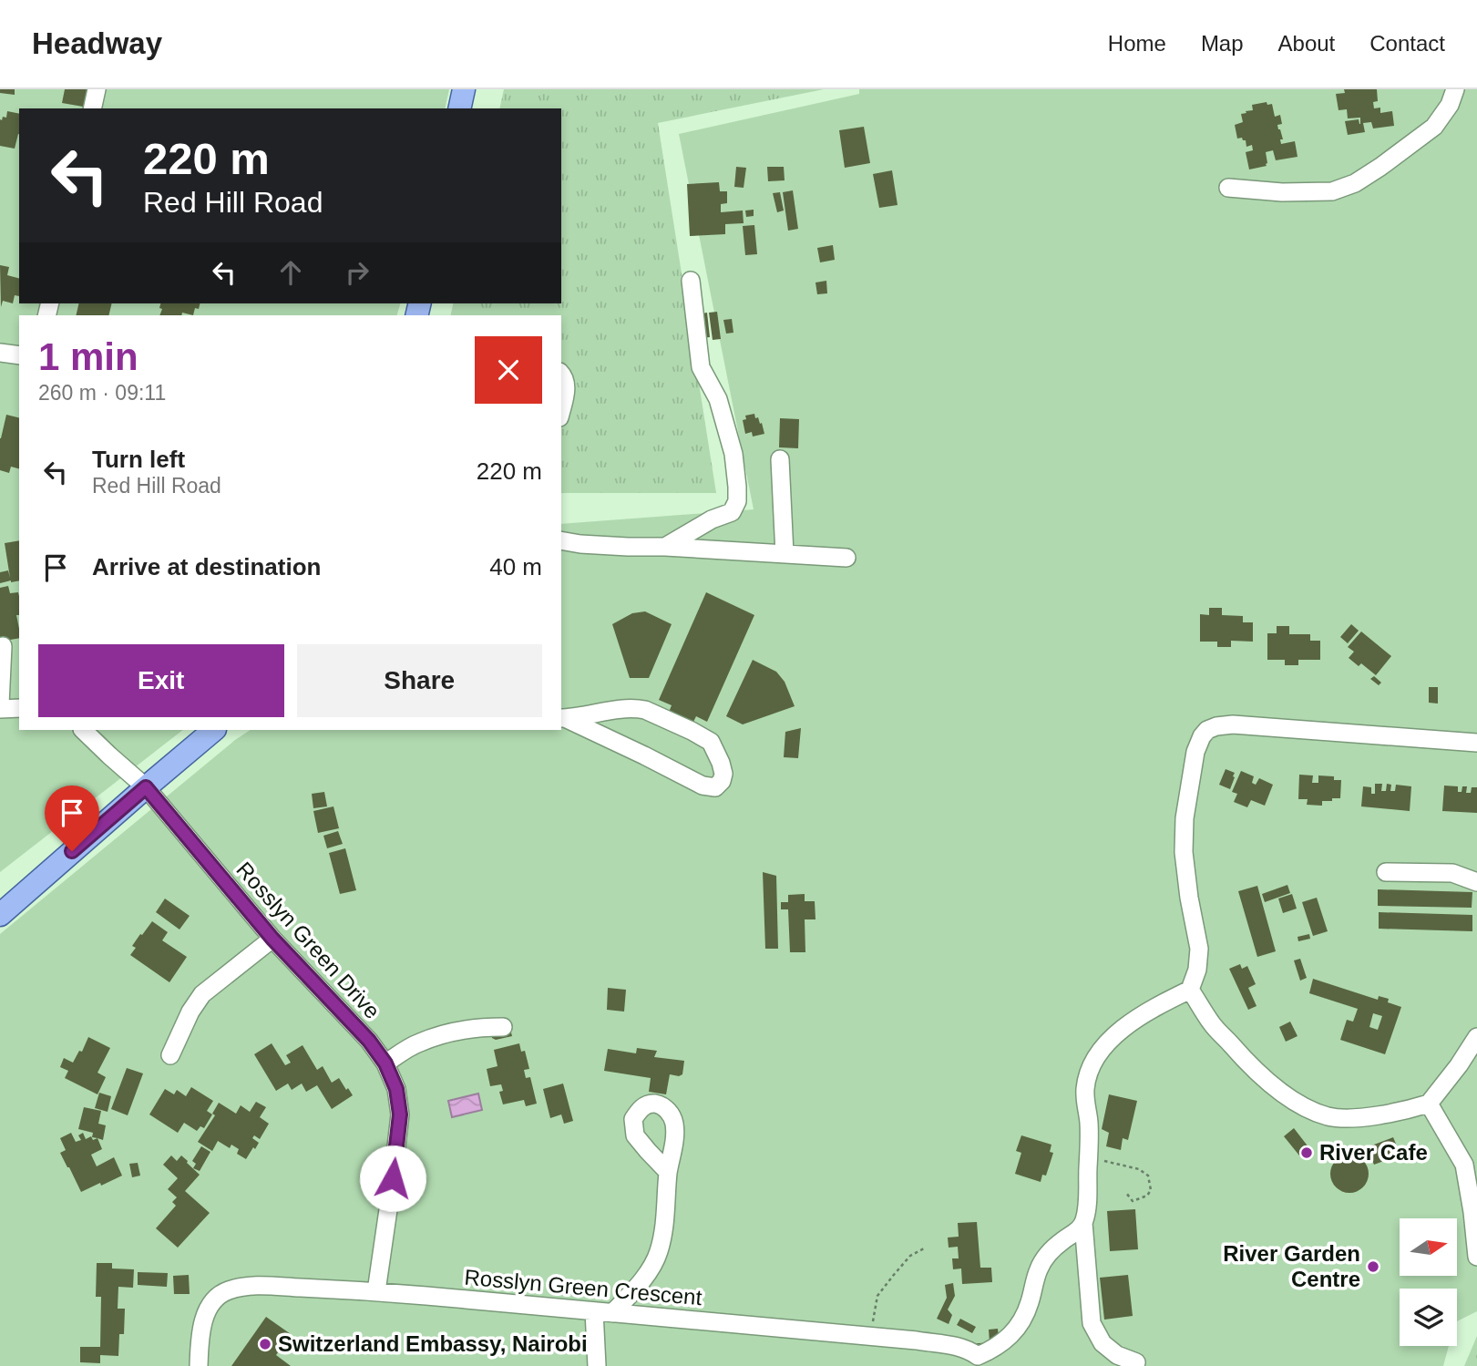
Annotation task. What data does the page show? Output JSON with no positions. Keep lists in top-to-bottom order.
{
  "streets": {
    "street": ["Rosslyn Green Drive", "Rosslyn Green Crescent"]
  },
  "crossings": [
    ["Rosslyn Green Drive", "Rosslyn Green Crescent"]
  ],
  "places": ["River Cafe", "River Garden Centre", "Switzerland Embassy, Nairobi"],
  "north": "right",
  "page": {
    "header": "Headway",
    "nav": [
      "Home",
      "Map",
      "About",
      "Contact"
    ],
    "turn": ["220 m", "Red Hill Road"],
    "heading": ["1 min", "260 m · 09:11"],
    "list": [
      {
        "name": "Turn left",
        "note": "Red Hill Road",
        "value": "220 m"
      },
      {
        "name": "Arrive at destination",
        "value": "40 m"
      }
    ],
    "buttons": ["Exit", "Share"]
  }
}
